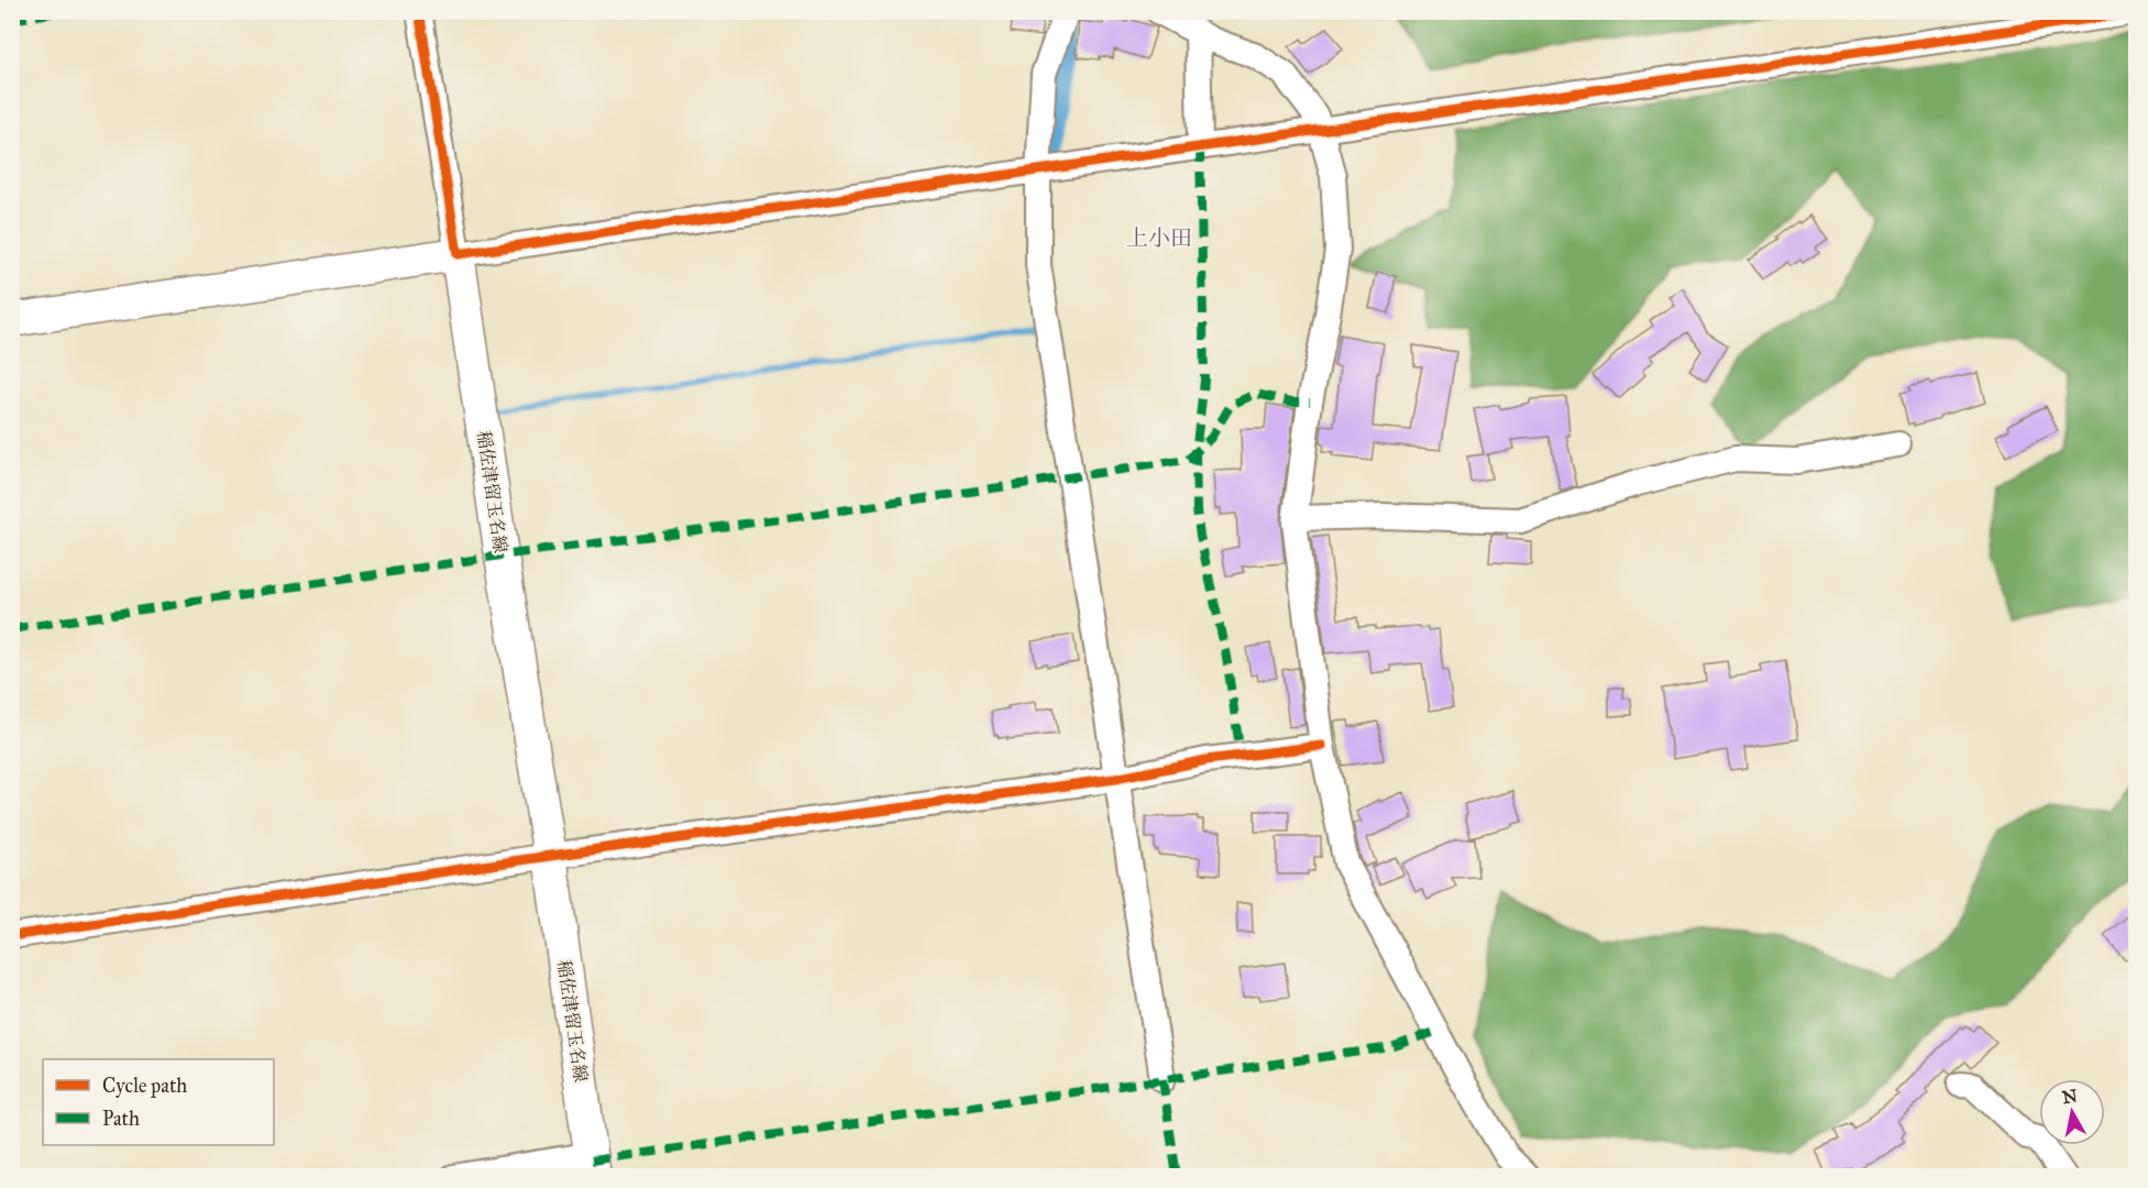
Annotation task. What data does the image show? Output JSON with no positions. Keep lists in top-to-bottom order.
{
  "streets": {
    "main road": ["稲佐津留玉名線"]
  },
  "districts": ["上小田"],
  "legend": ["Cycle path", "Path"],
  "north": "top"
}
